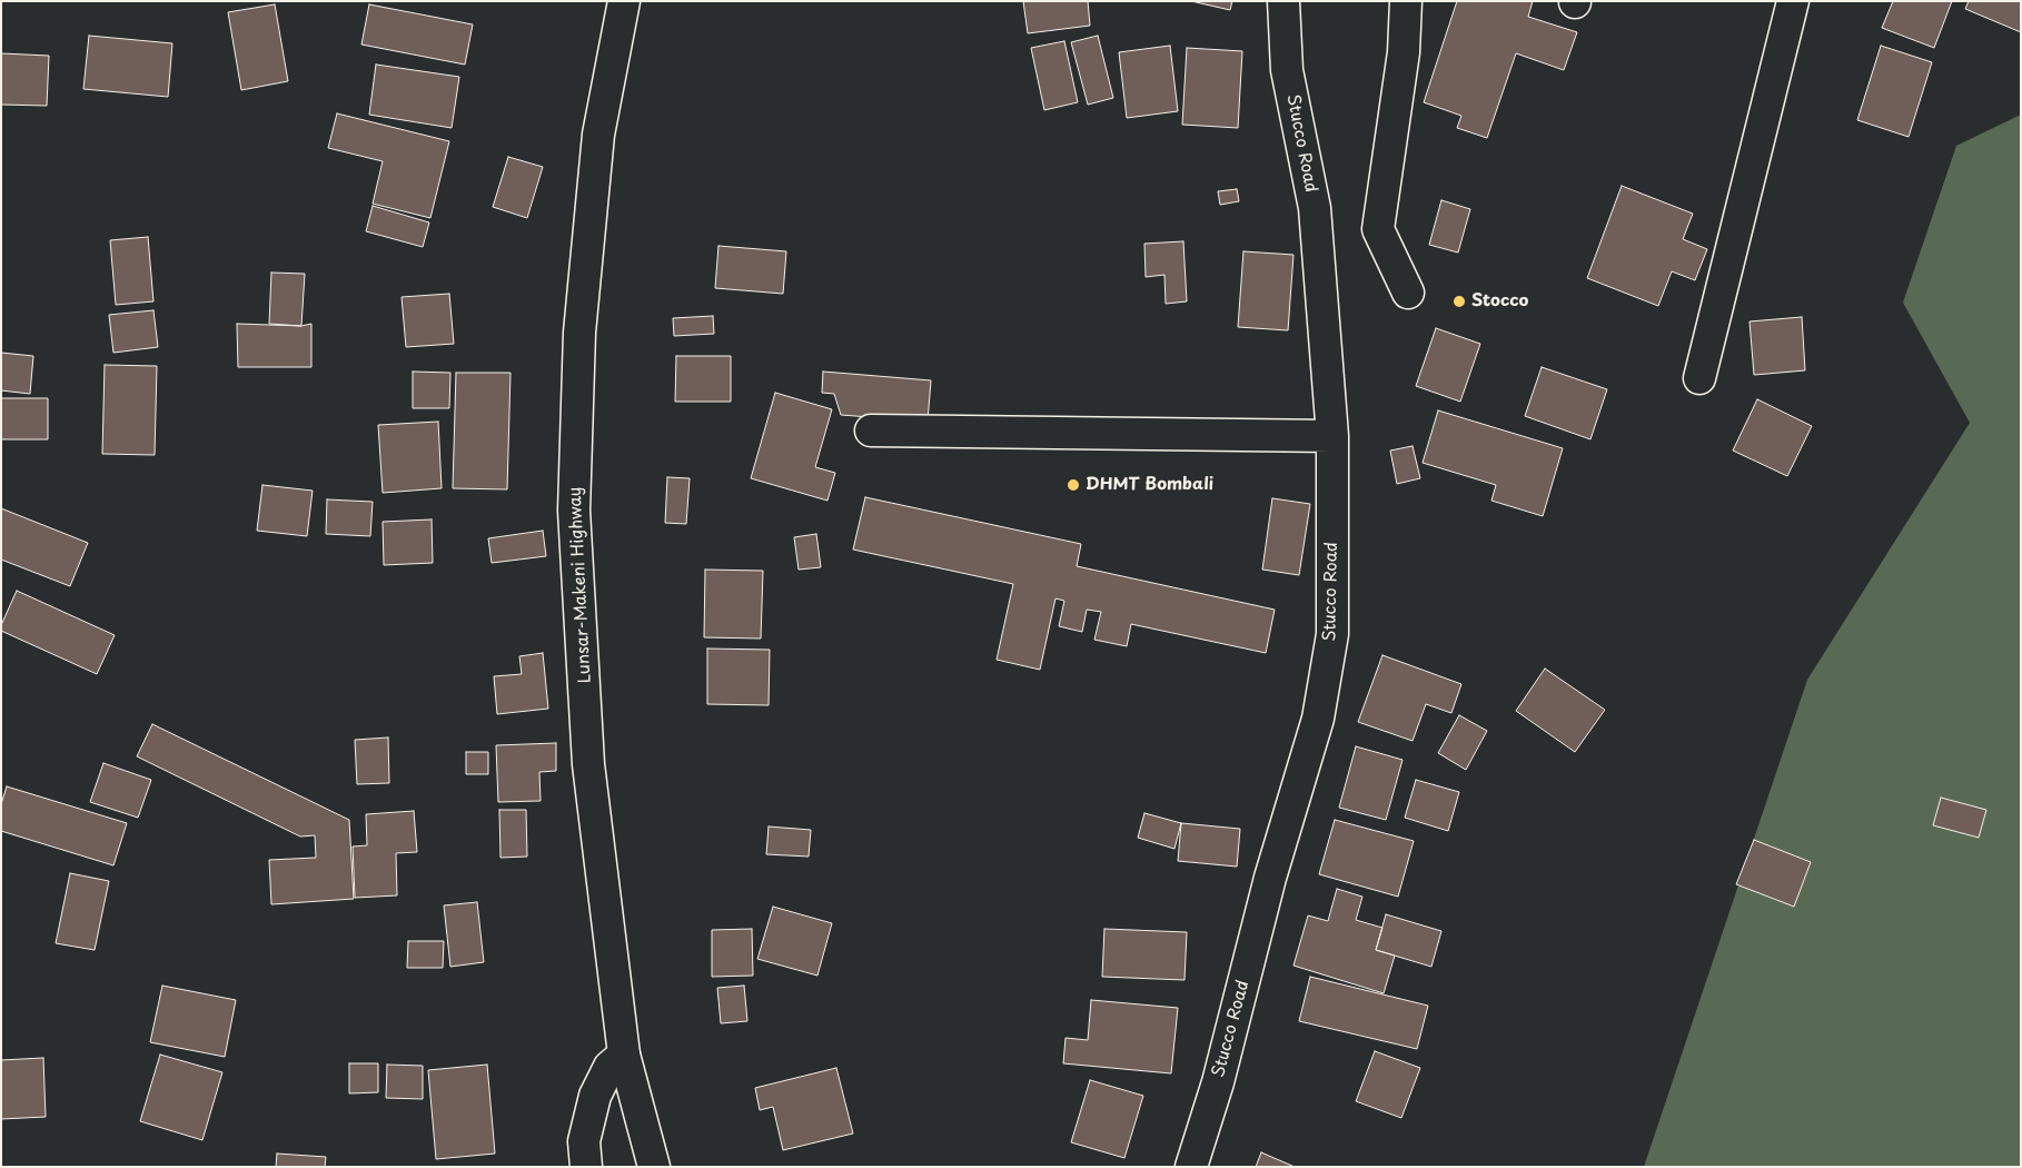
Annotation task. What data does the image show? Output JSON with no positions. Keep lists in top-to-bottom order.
{
  "streets": {
    "street": ["Stucco Road", "Lunsar-Makeni Highway"]
  },
  "places": ["Stocco", "DHMT Bombali"]
}
